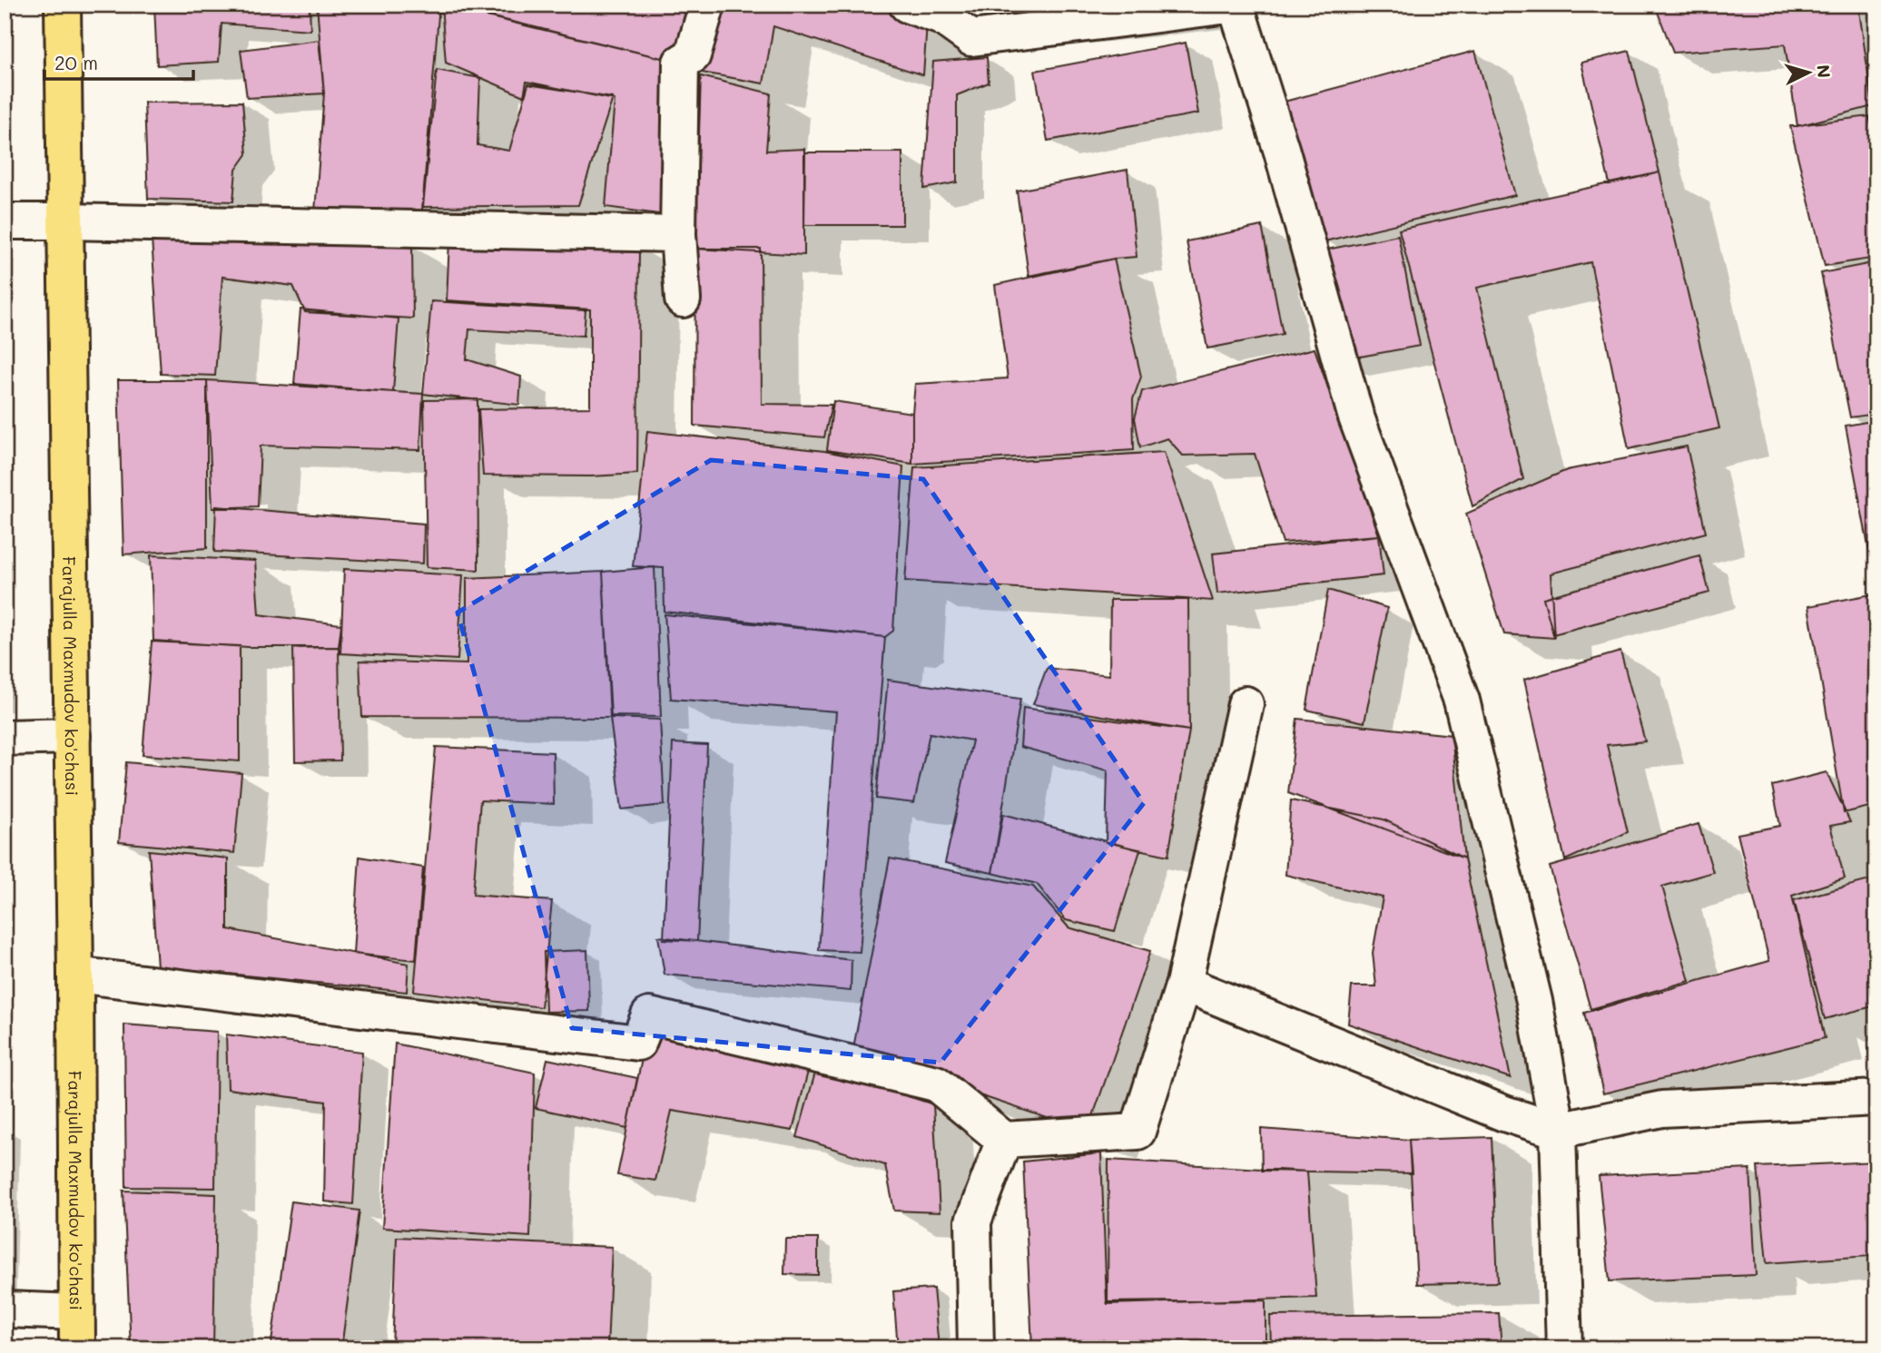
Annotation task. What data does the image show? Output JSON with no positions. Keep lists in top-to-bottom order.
{
  "streets": {
    "main road": ["Farajulla Maxmudov ko'chasi"]
  },
  "scale_bar": "20 m",
  "north": "right"
}
